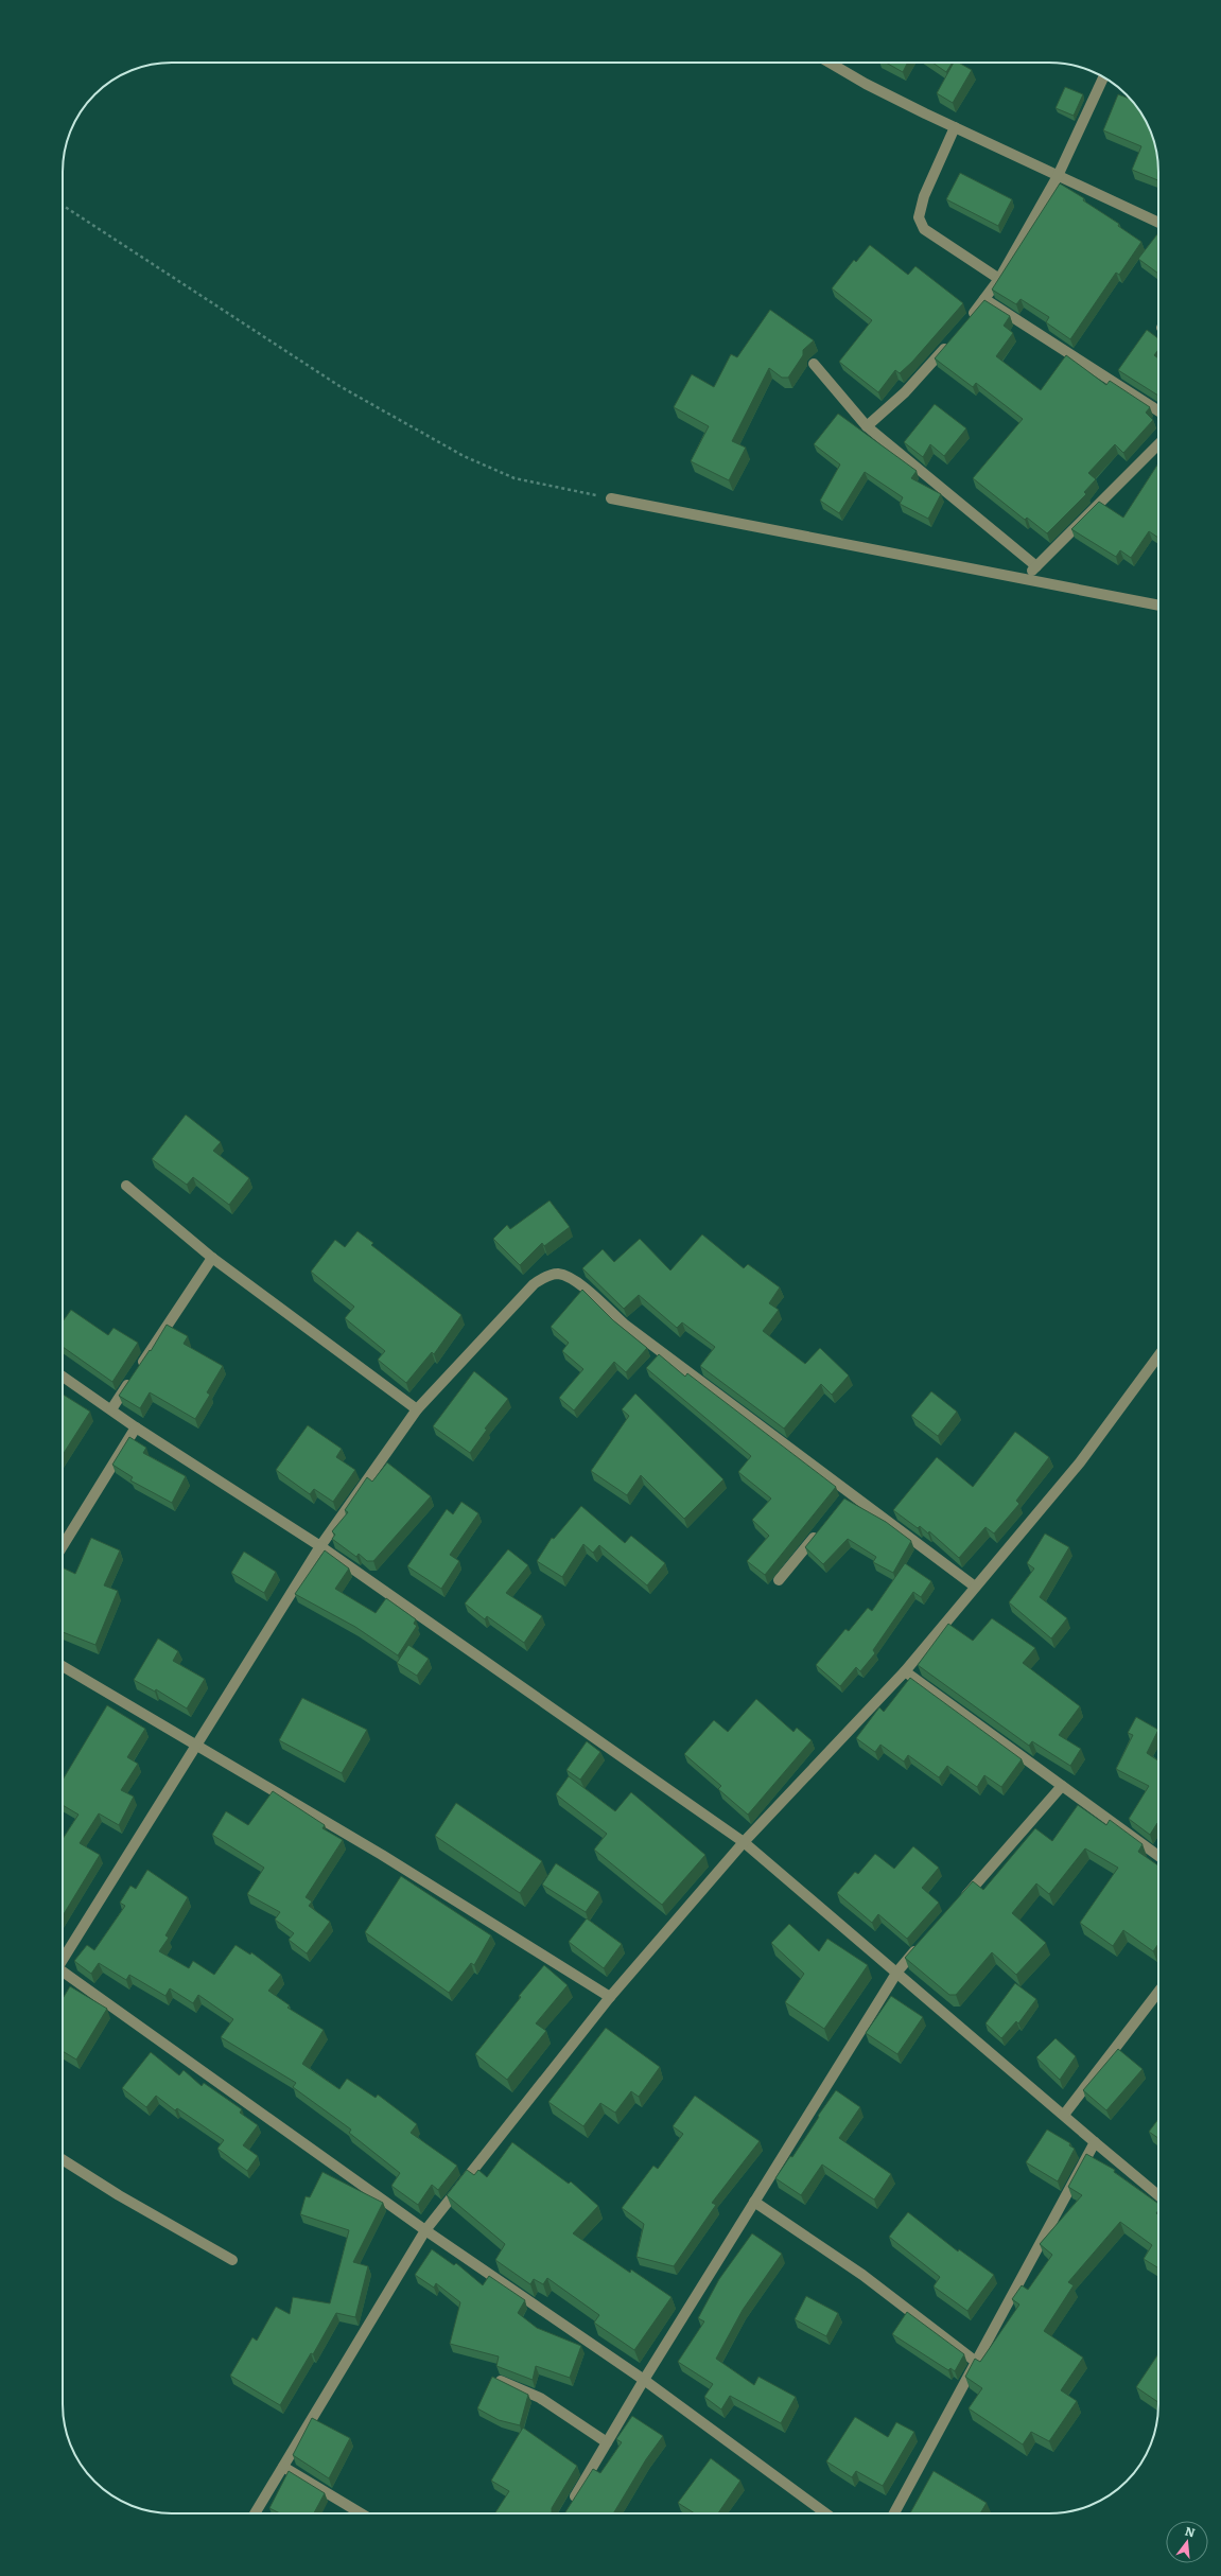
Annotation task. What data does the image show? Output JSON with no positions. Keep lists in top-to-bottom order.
{
  "north": "top"
}
